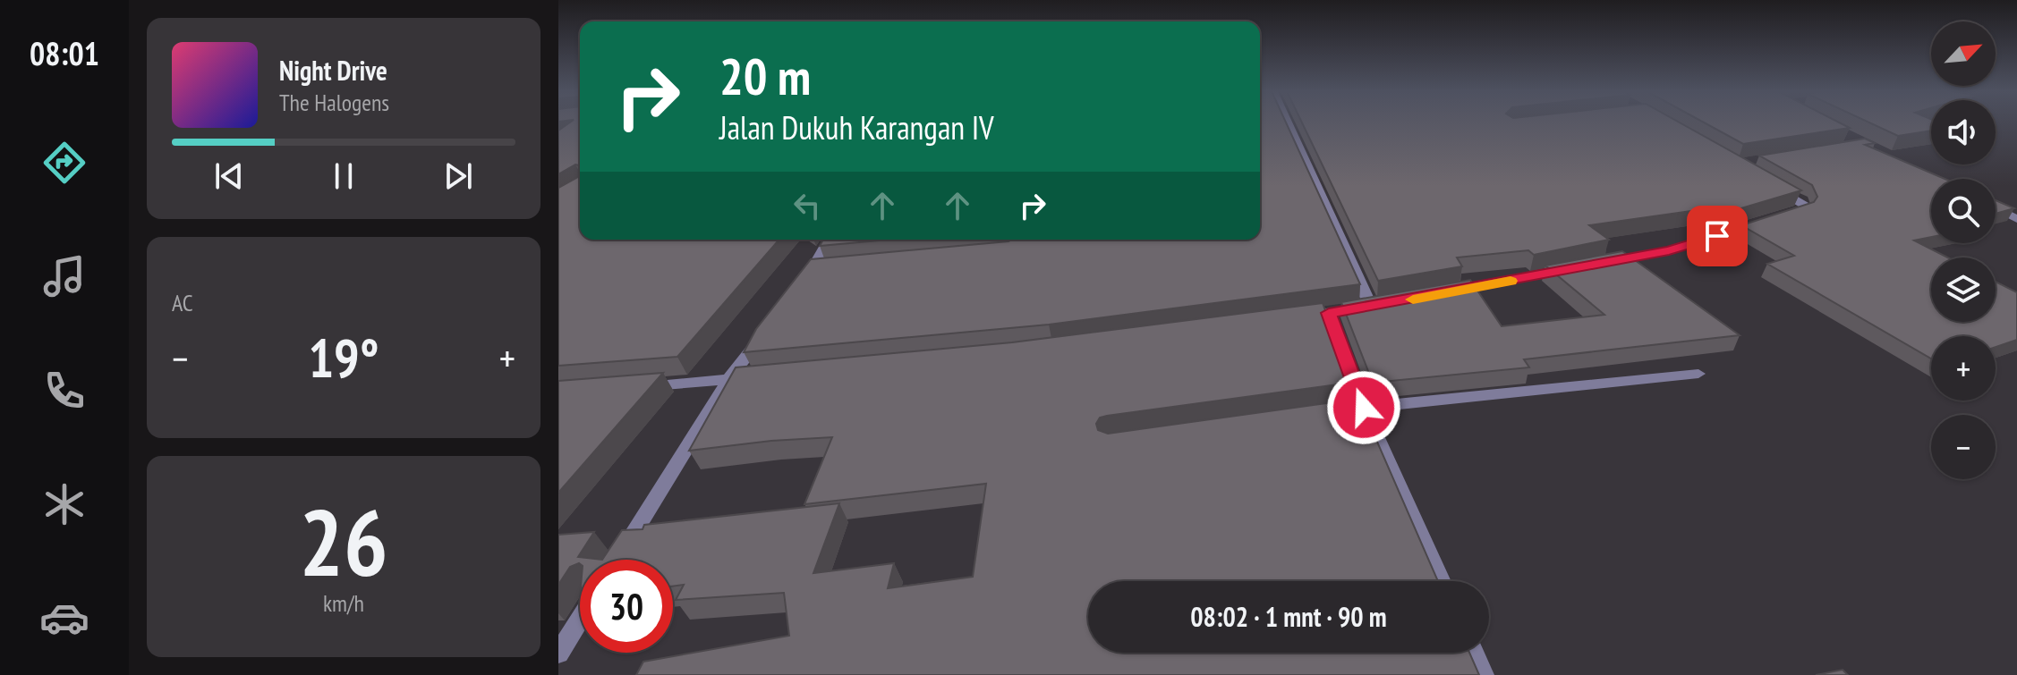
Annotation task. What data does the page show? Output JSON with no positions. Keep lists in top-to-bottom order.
{
  "north": "top right",
  "page": {
    "tabs": "08:01",
    "map_buttons": ["+", "−"],
    "turn": ["20 m", "Jalan Dukuh Karangan IV"],
    "song": ["Night Drive", "The Halogens"],
    "tile": [
      "AC",
      ["26", "km/h"]
    ],
    "heat": ["−", "19°", "+"],
    "limit": "30",
    "trip": "08:02 · 1 mnt · 90 m"
  }
}
